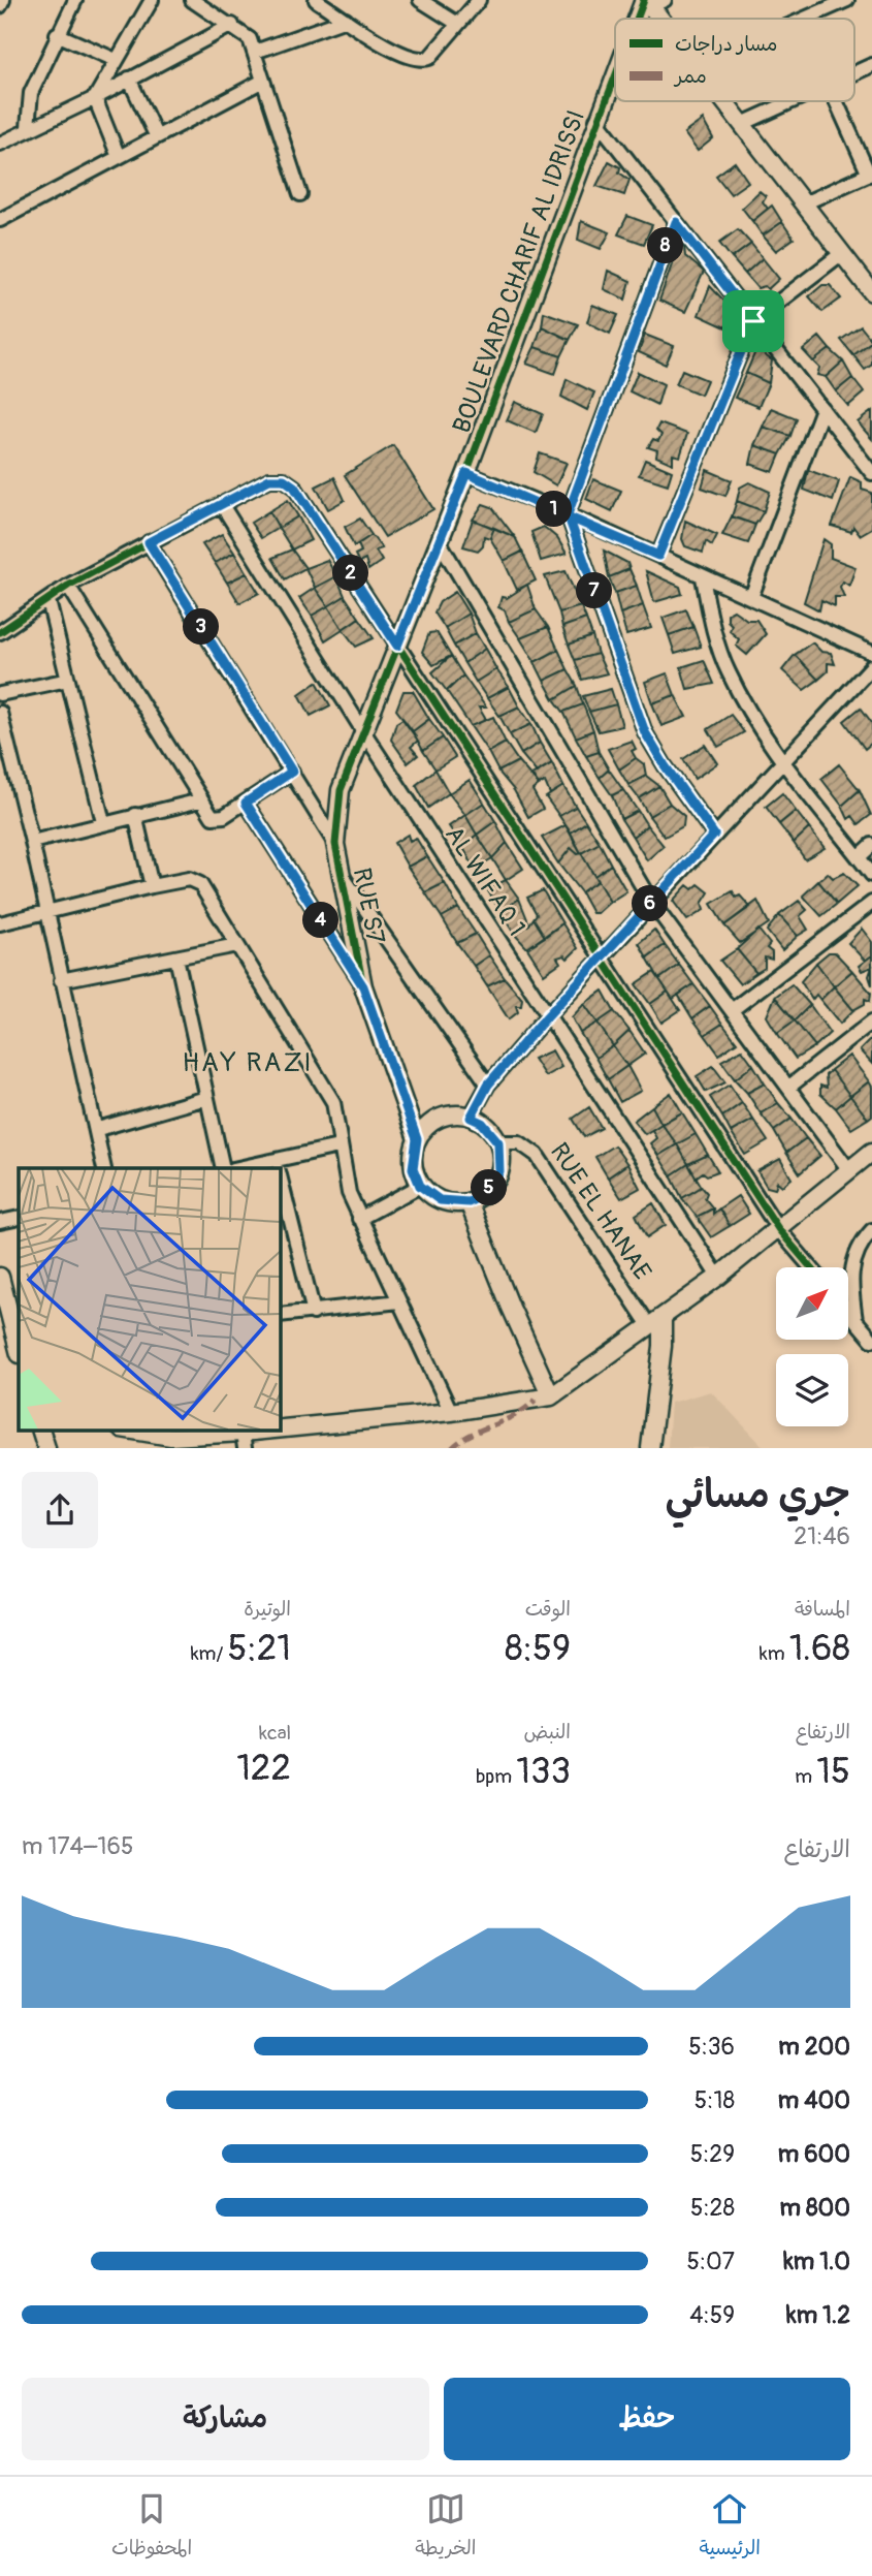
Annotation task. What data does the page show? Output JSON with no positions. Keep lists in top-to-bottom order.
{
  "streets": {
    "street": [
      "BOULEVARD CHARIF AL IDRISSI",
      "AL WIFAQ 1",
      "RUE S7",
      "RUE EL HANAE"
    ]
  },
  "crossings": [
    ["BOULEVARD CHARIF AL IDRISSI", "AL WIFAQ 1"],
    ["BOULEVARD CHARIF AL IDRISSI", "RUE S7"],
    ["RUE S7", "RUE EL HANAE"]
  ],
  "districts": ["HAY RAZI"],
  "legend": ["مسار دراجات", "ممر"],
  "north": "top right",
  "page": {
    "pins": [
      "8",
      "1",
      "2",
      "7",
      "3",
      "6",
      "4",
      "5"
    ],
    "heading": ["جري مسائي", "21:46"],
    "stats": [
      ["المسافة", "1.68 km"],
      ["الوقت", "8:59"],
      ["الوتيرة", "5:21 /km"],
      ["الارتفاع", "15 m"],
      ["النبض", "133 bpm"],
      ["kcal", "122"]
    ],
    "chart": ["الارتفاع", "165–174 m"],
    "list": [
      {
        "name": "200 m",
        "note": "5:36"
      },
      {
        "name": "400 m",
        "note": "5:18"
      },
      {
        "name": "600 m",
        "note": "5:29"
      },
      {
        "name": "800 m",
        "note": "5:28"
      },
      {
        "name": "1.0 km",
        "note": "5:07"
      },
      {
        "name": "1.2 km",
        "note": "4:59"
      }
    ],
    "buttons": ["حفظ", "مشاركة"],
    "tabs": ["الرئيسية", "الخريطة", "المحفوظات"]
  }
}
